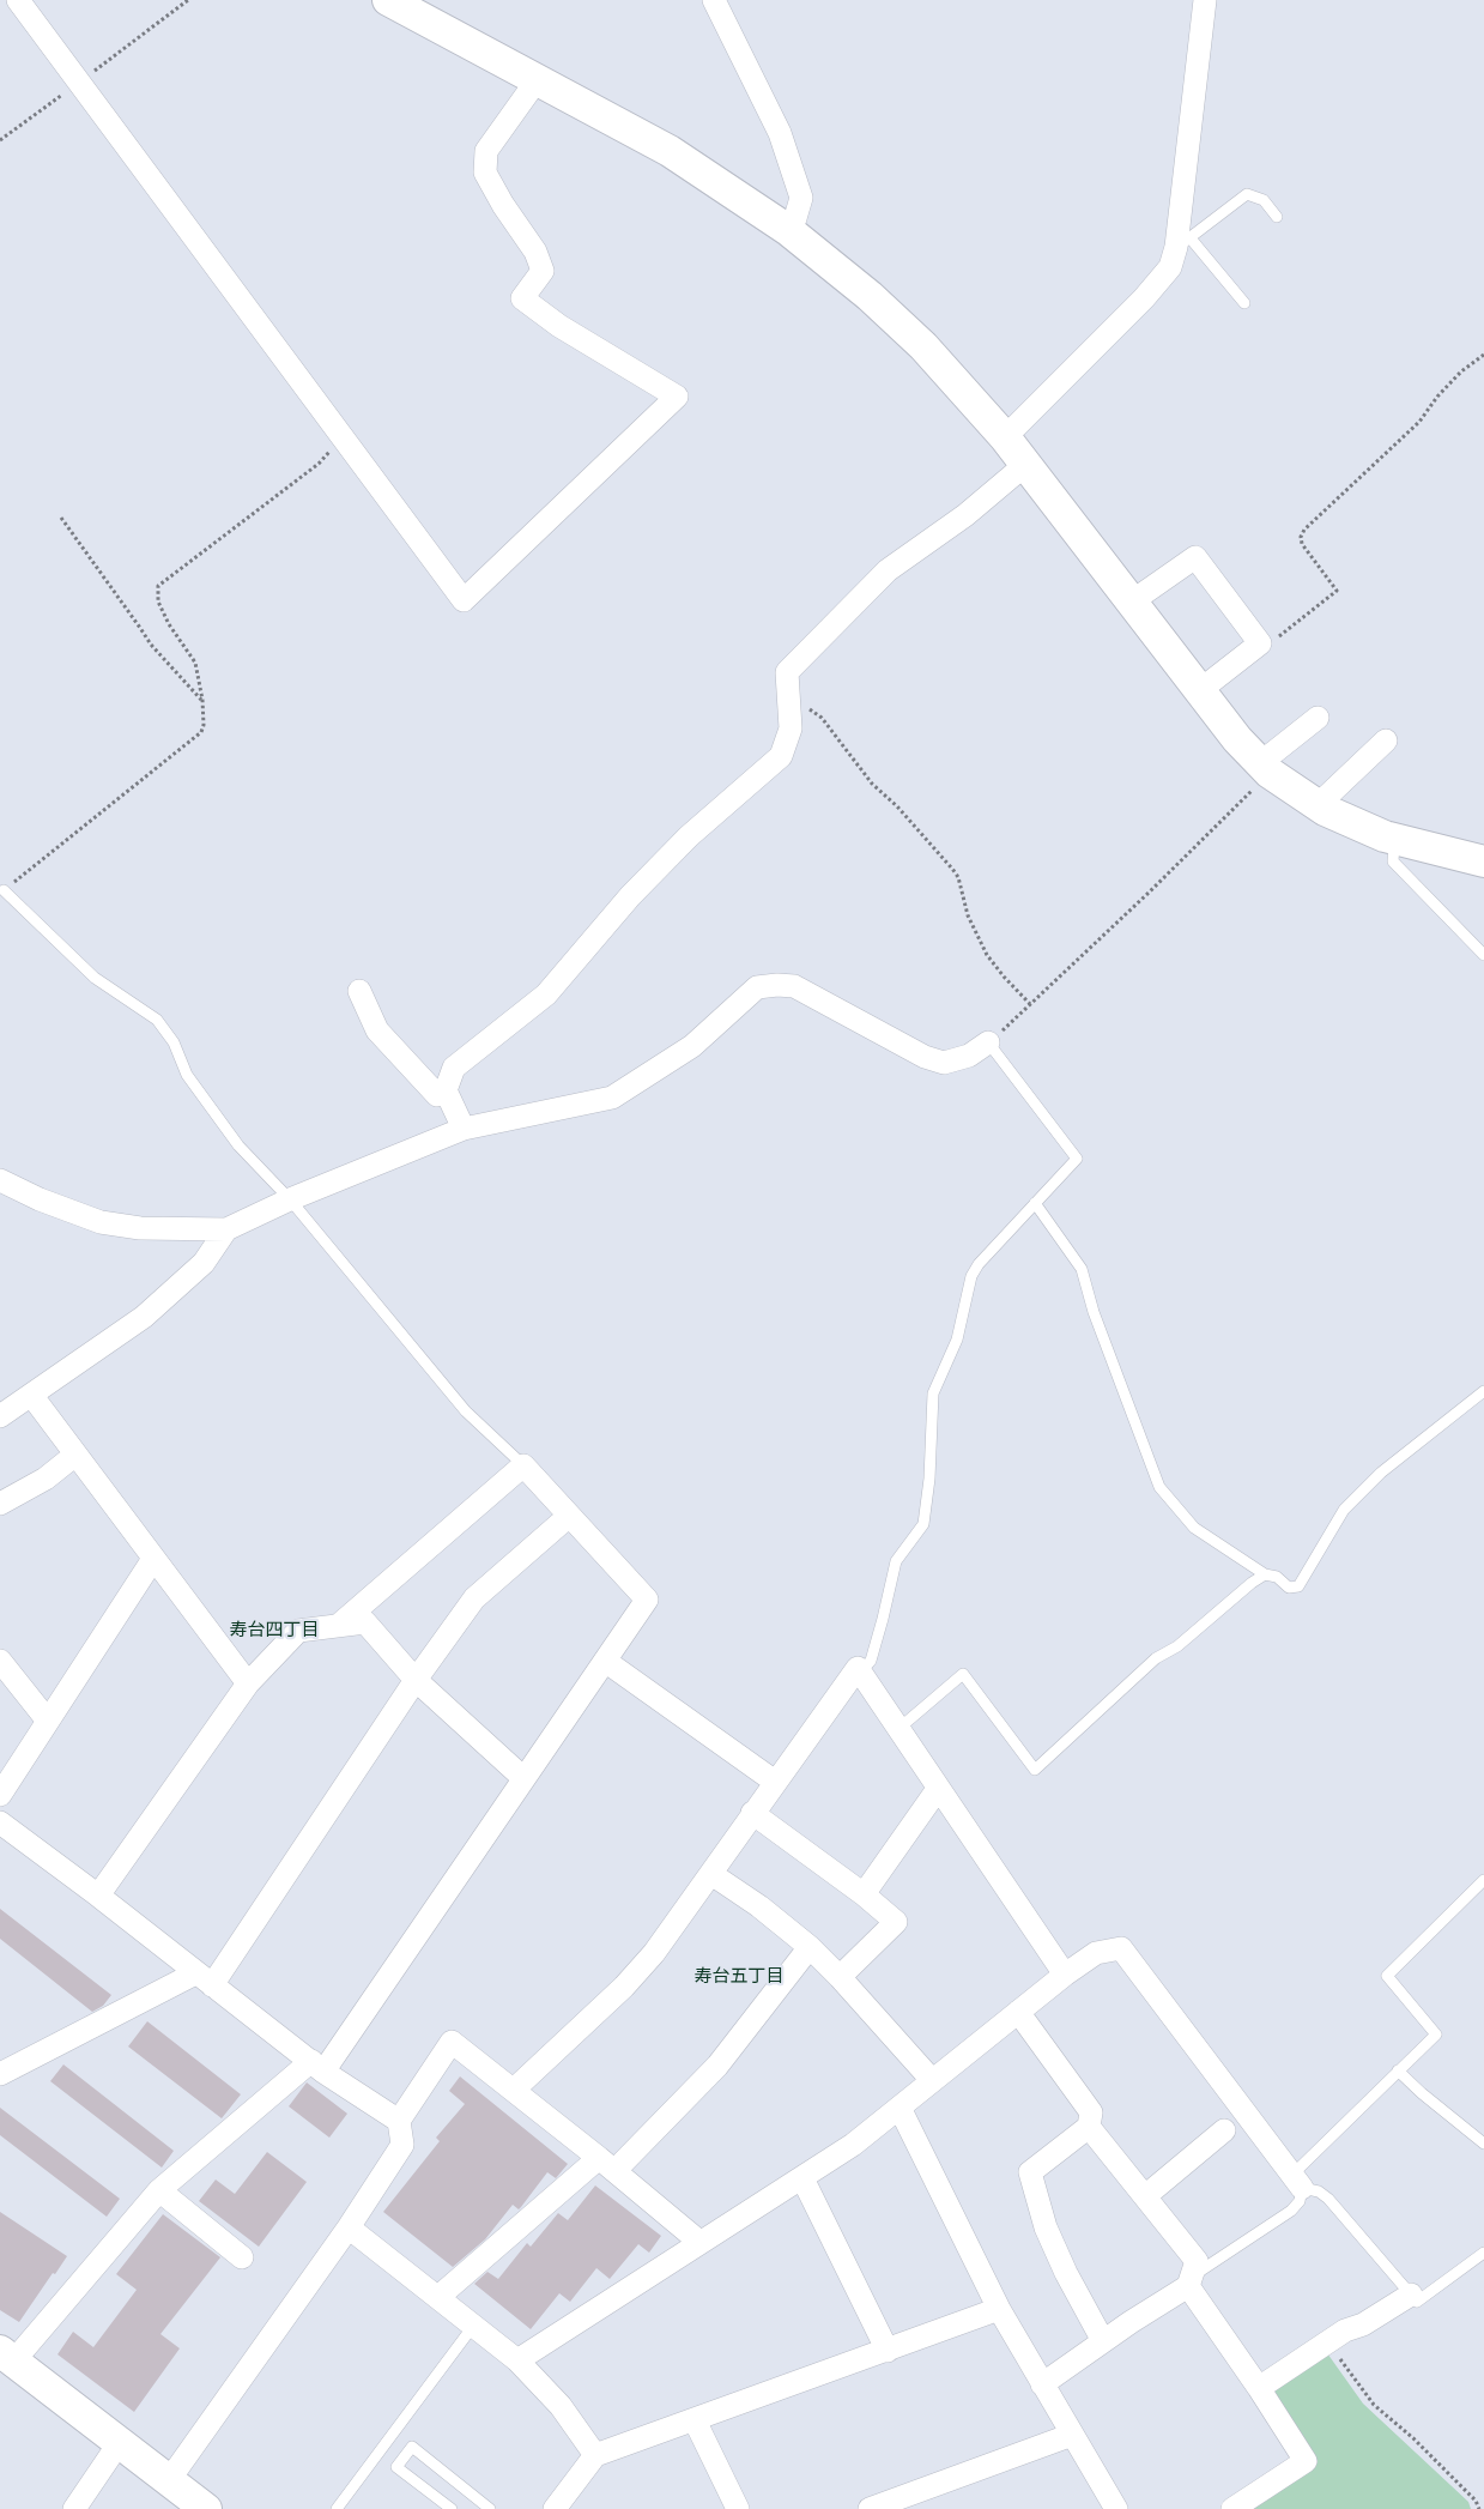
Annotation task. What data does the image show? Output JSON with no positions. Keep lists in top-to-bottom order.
{
  "districts": ["寿台四丁目", "寿台五丁目"]
}
